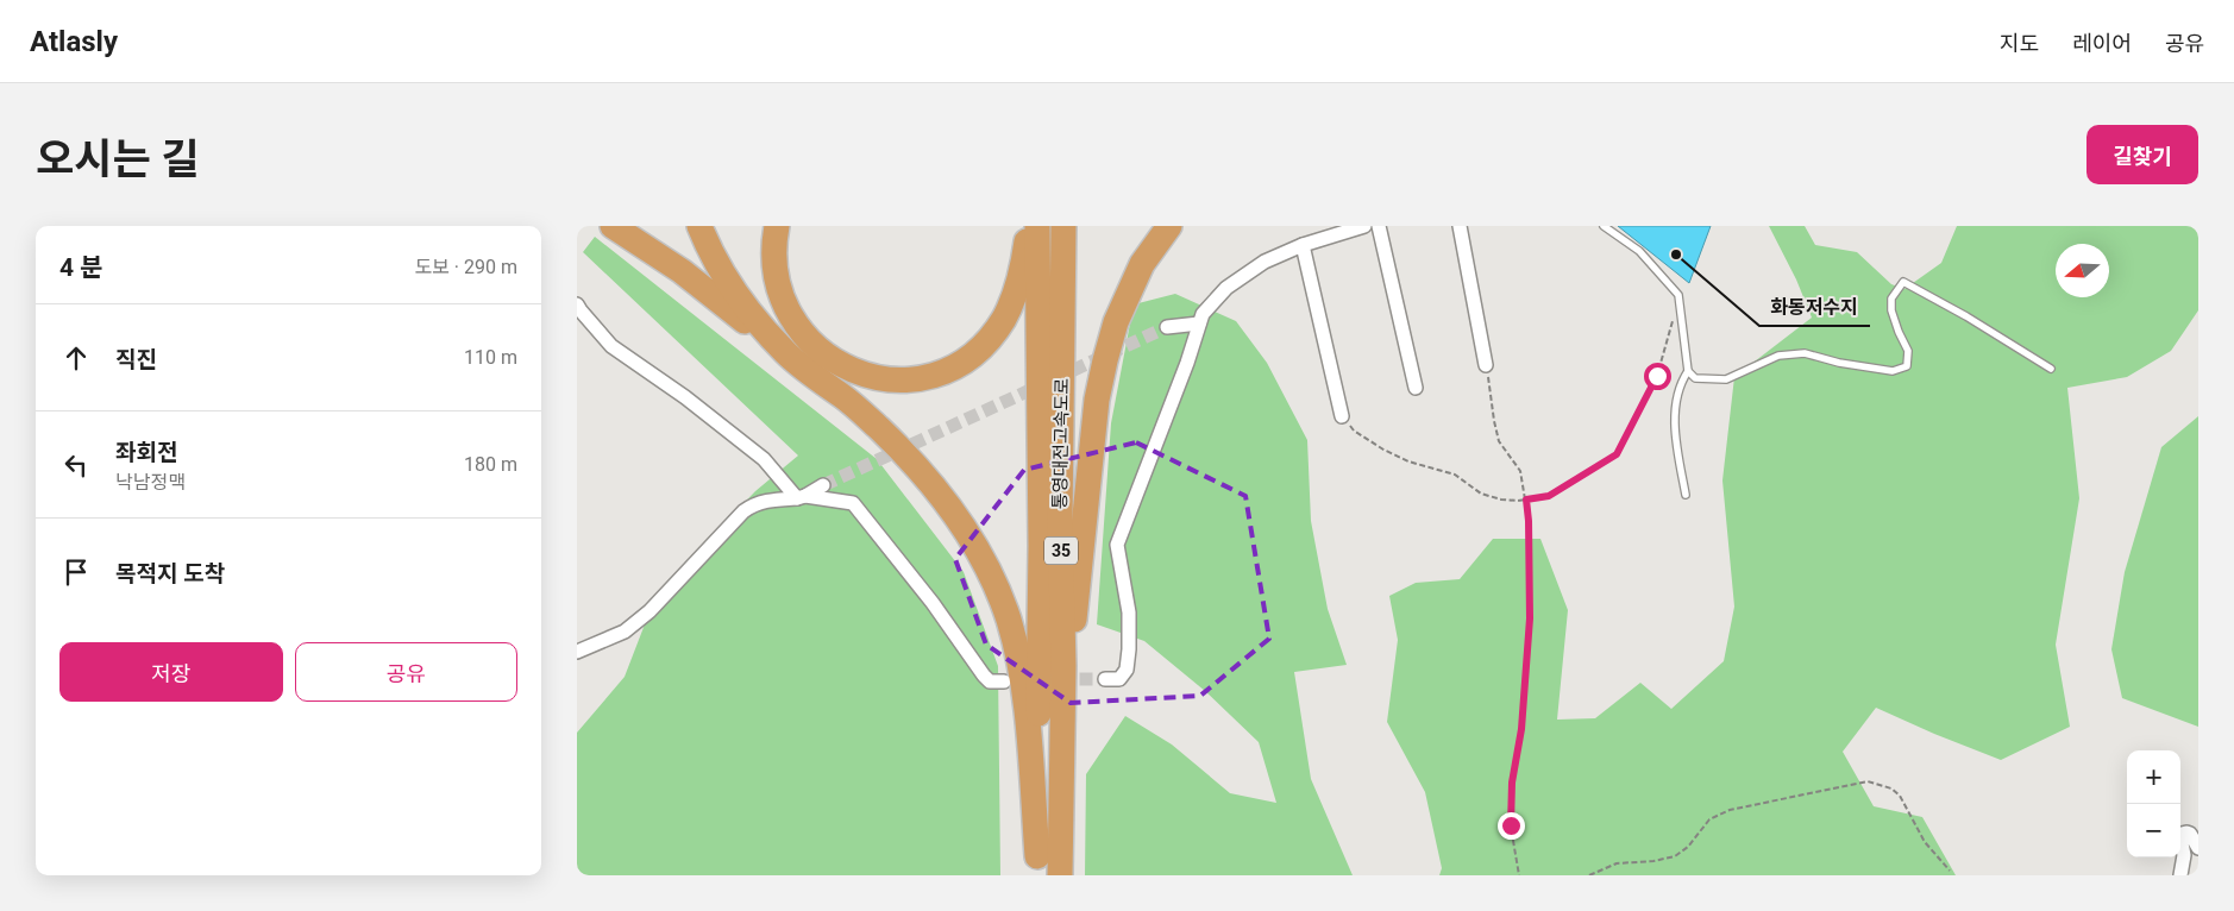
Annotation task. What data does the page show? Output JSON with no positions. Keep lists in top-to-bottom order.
{
  "streets": {
    "highway": ["통영대전고속도로", "35"]
  },
  "places": ["화동저수지"],
  "north": "left",
  "page": {
    "header": "Atlasly",
    "nav": ["지도", "레이어", "공유"],
    "title": "오시는 길",
    "buttons": [
      "길찾기",
      ["저장", "공유"]
    ],
    "heading": ["4 분", "도보 · 290 m"],
    "list": [
      ["직진", "110 m"],
      ["좌회전", "낙남정맥", "180 m"],
      "목적지 도착"
    ],
    "map_buttons": ["+", "−"]
  }
}
